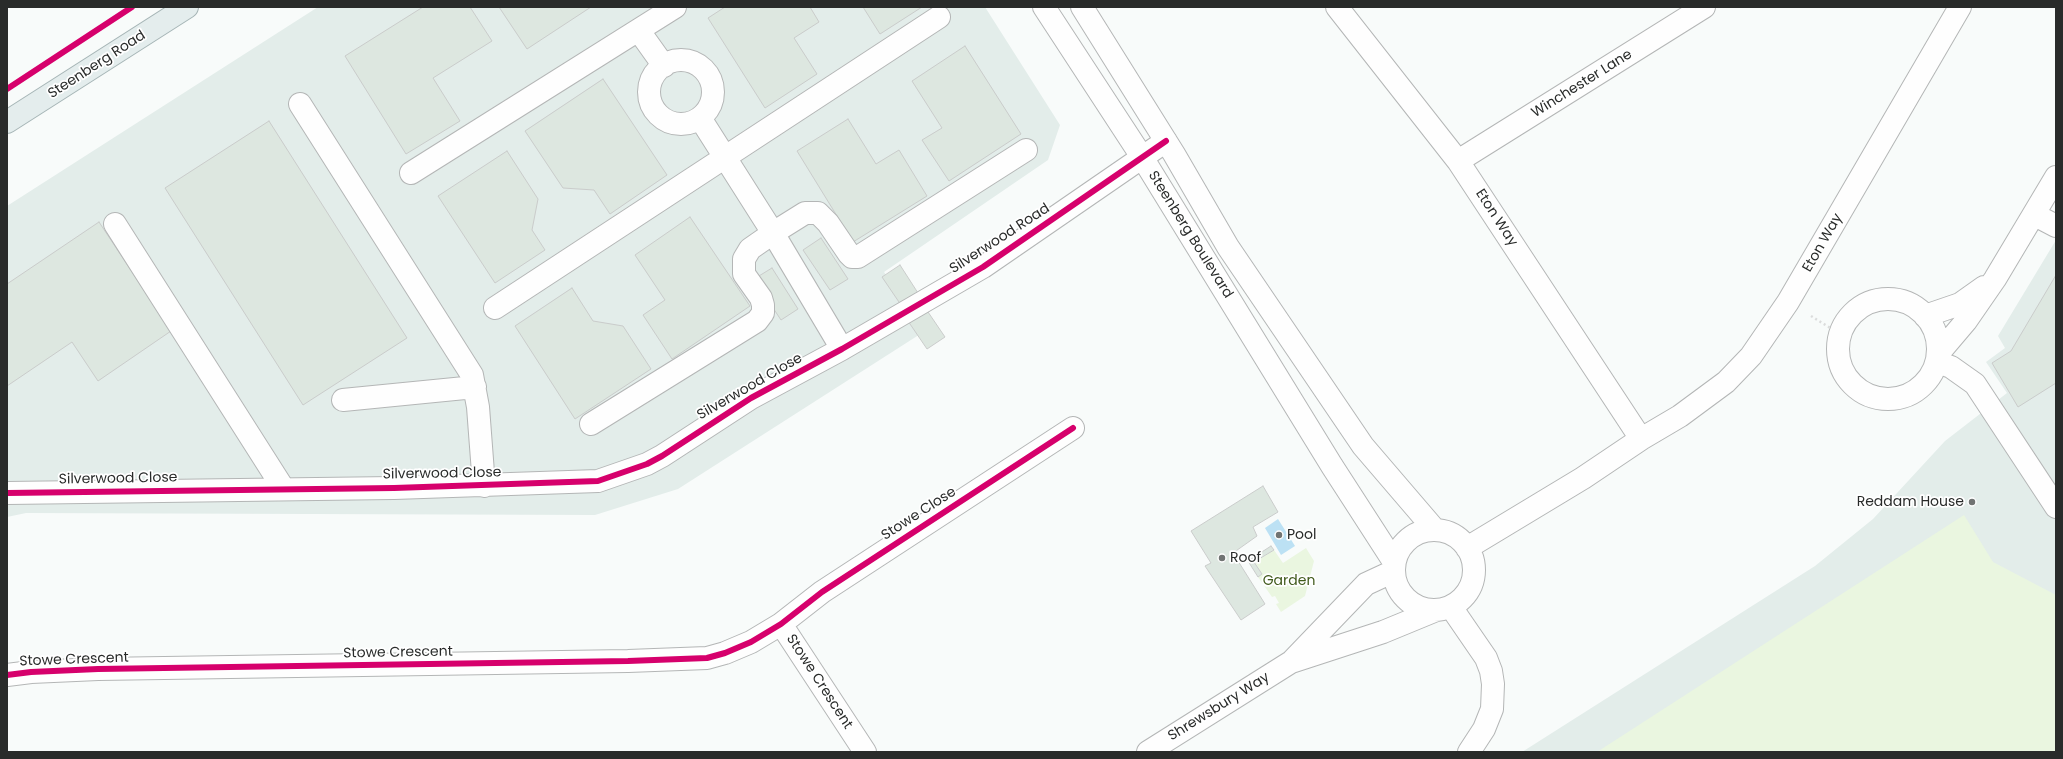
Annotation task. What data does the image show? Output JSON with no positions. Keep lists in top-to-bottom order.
{
  "streets": {
    "main road": ["Steenberg Road"],
    "street": [
      "Winchester Lane",
      "Eton Way",
      "Steenberg Boulevard",
      "Silverwood Road",
      "Silverwood Close",
      "Stowe Close",
      "Stowe Crescent",
      "Shrewsbury Way"
    ]
  },
  "crossings": [
    ["Winchester Lane", "Eton Way"],
    ["Eton Way", "Steenberg Boulevard"],
    ["Steenberg Boulevard", "Silverwood Road"],
    ["Silverwood Road", "Silverwood Close"],
    ["Stowe Close", "Stowe Crescent"]
  ],
  "parks": ["Garden"],
  "places": ["Reddam House", "Pool", "Roof"]
}
